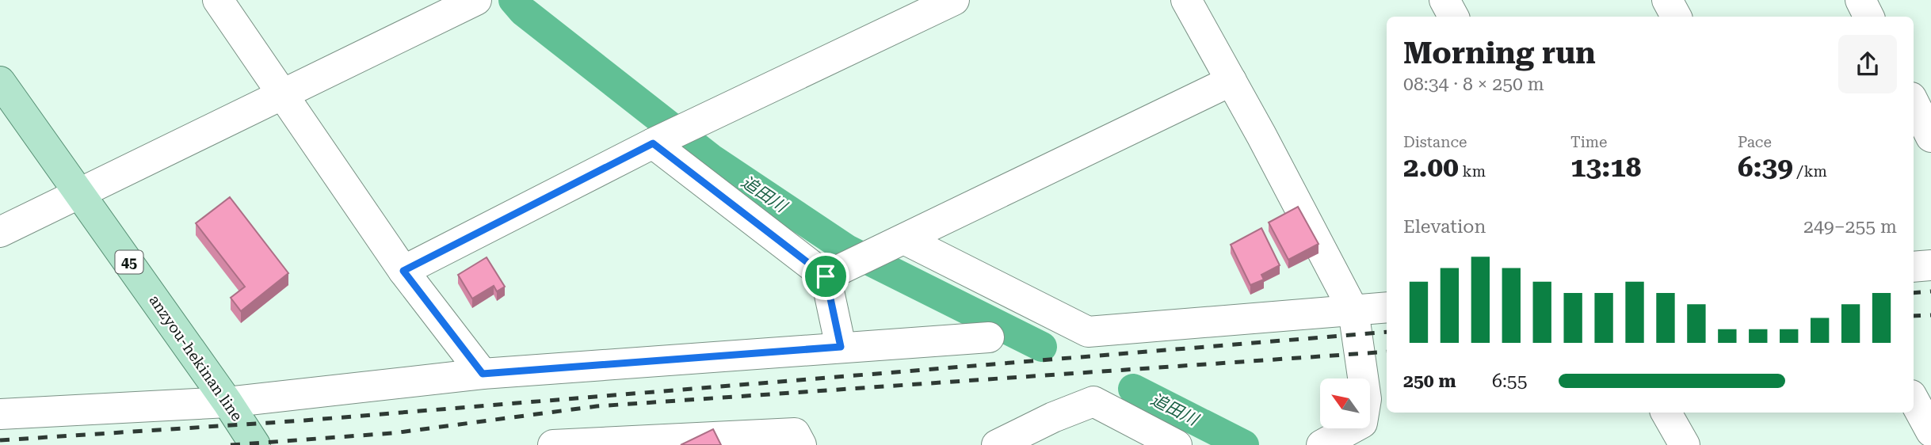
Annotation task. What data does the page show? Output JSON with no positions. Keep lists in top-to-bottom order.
{
  "streets": {
    "main road": ["45", "anzyou-hekinan line"]
  },
  "water": ["追田川"],
  "north": "top left",
  "page": {
    "heading": ["Morning run", "08:34 · 8 × 250 m"],
    "stats": [
      ["Distance", "2.00 km"],
      ["Time", "13:18"],
      ["Pace", "6:39 /km"]
    ],
    "chart": ["Elevation", "249–255 m"],
    "list": [
      {
        "name": "250 m",
        "note": "6:55"
      }
    ]
  }
}
